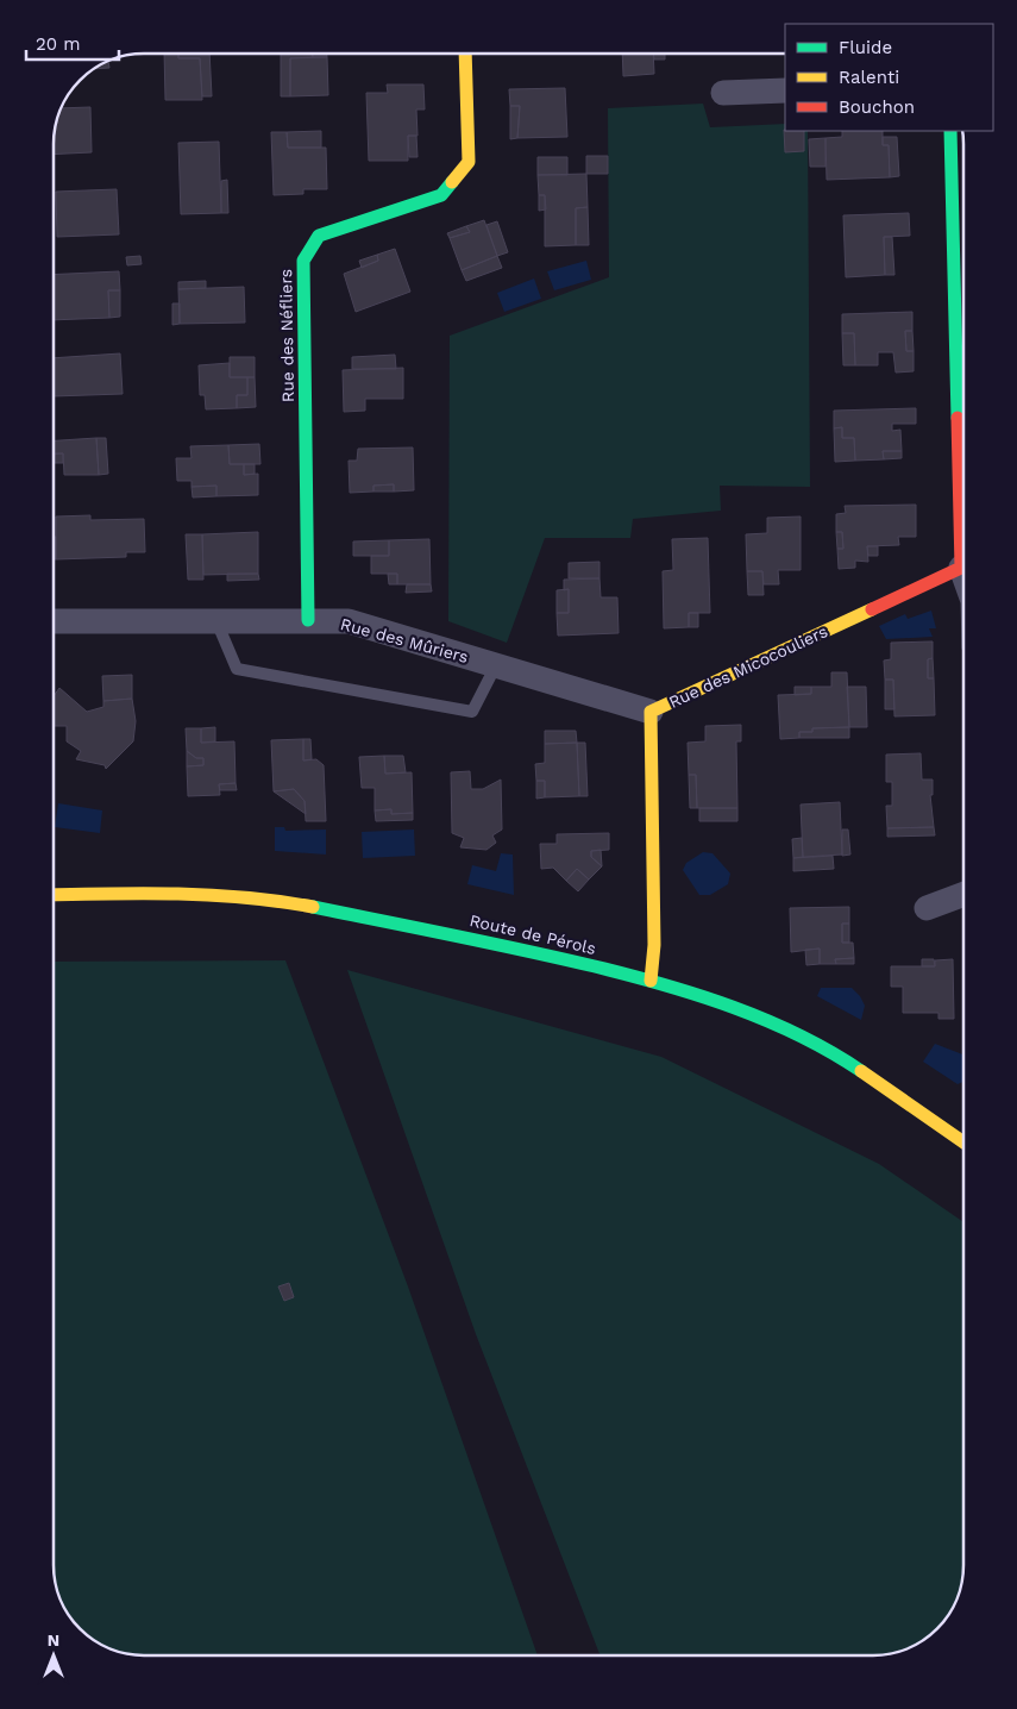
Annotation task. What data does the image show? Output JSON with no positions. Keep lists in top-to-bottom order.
{
  "streets": {
    "street": [
      "Rue des Néfliers",
      "Rue des Mûriers",
      "Rue des Micocouliers",
      "Route de Pérols"
    ]
  },
  "crossings": [
    ["Rue des Néfliers", "Rue des Mûriers"],
    ["Rue des Mûriers", "Rue des Micocouliers"],
    ["Rue des Micocouliers", "Route de Pérols"]
  ],
  "legend": ["Fluide", "Ralenti", "Bouchon"],
  "scale_bar": "20 m",
  "north": "top"
}
